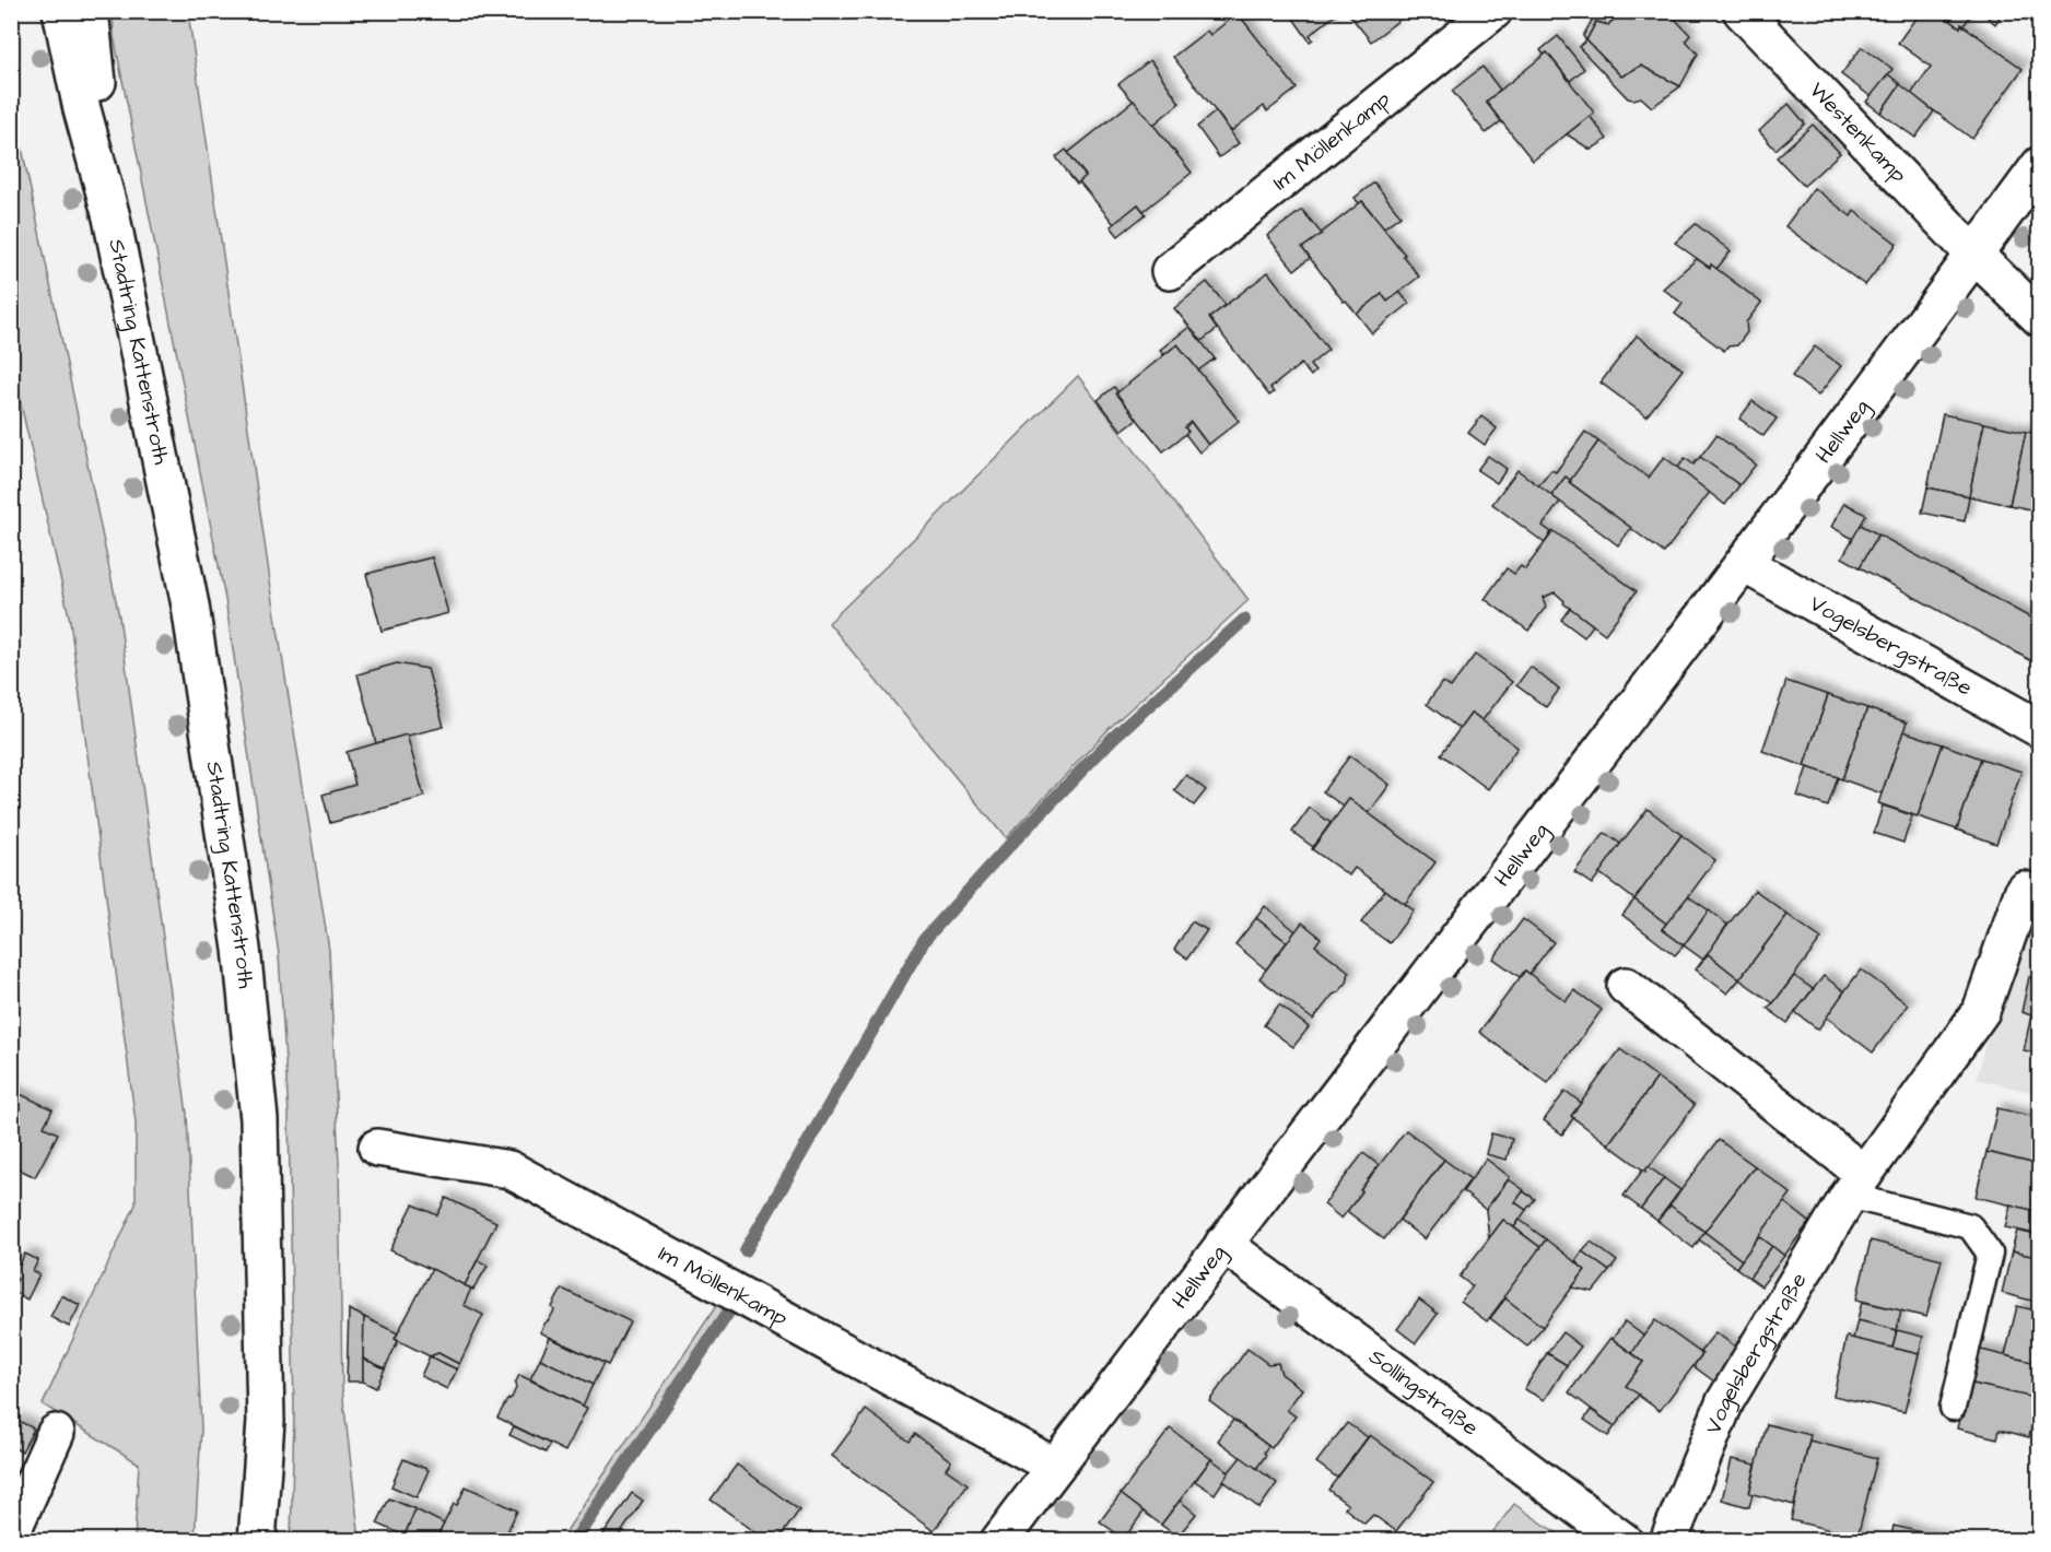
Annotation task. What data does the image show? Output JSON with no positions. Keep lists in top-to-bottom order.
{
  "streets": {
    "street": [
      "Westenkamp",
      "Im Möllenkamp",
      "Stadtring Kattenstroth",
      "Hellweg",
      "Vogelsbergstraße",
      "Sollingstraße"
    ]
  },
  "crossings": [
    ["Westenkamp", "Hellweg"],
    ["Im Möllenkamp", "Hellweg"],
    ["Hellweg", "Vogelsbergstraße"],
    ["Hellweg", "Sollingstraße"]
  ]
}
